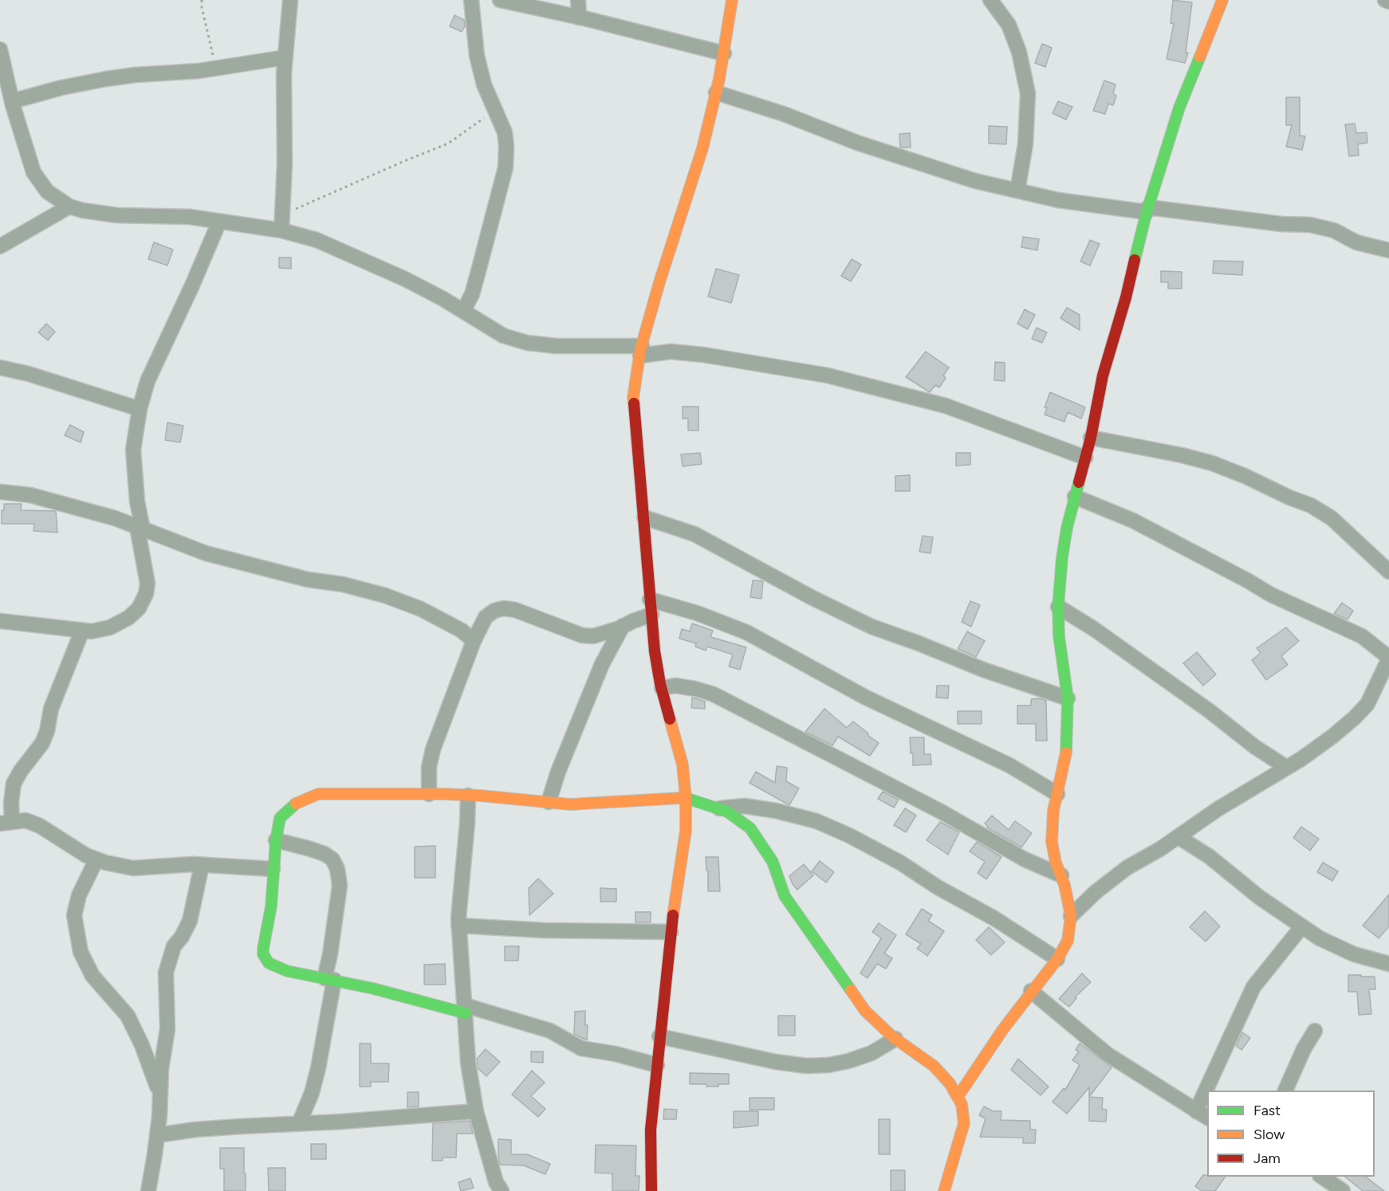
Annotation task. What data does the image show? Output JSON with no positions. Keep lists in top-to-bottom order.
{
  "legend": ["Fast", "Slow", "Jam"]
}
